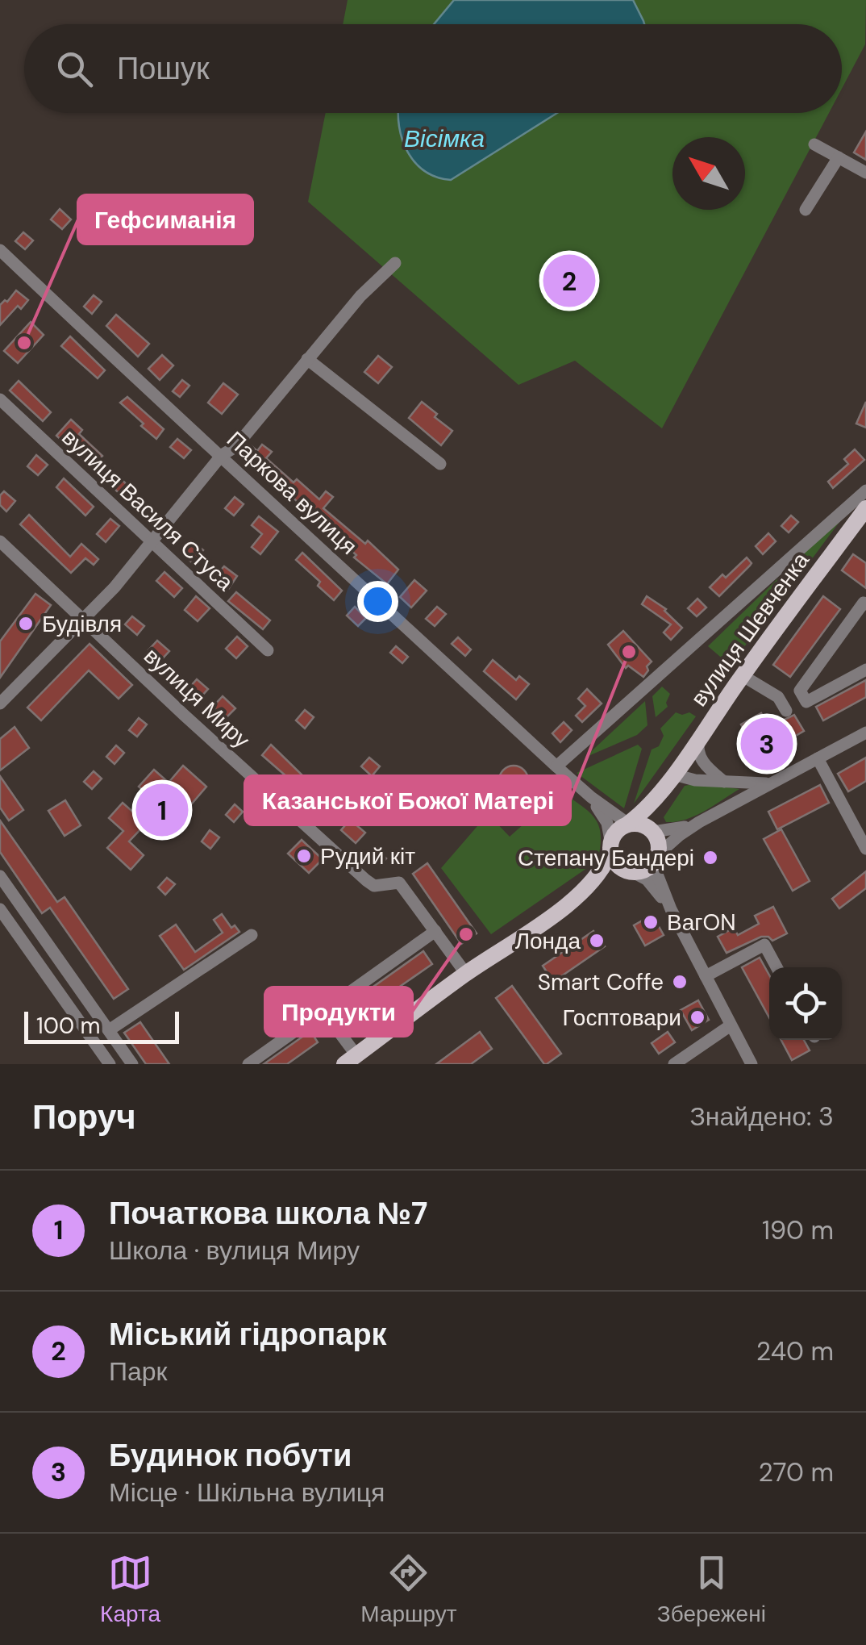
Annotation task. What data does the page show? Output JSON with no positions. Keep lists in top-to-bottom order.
{
  "streets": {
    "main road": ["вулиця Шевченка"],
    "street": ["Паркова вулиця", "вулиця Василя Стуса", "вулиця Миру"]
  },
  "crossings": [
    ["Паркова вулиця", "вулиця Шевченка"]
  ],
  "water": ["Вісімка"],
  "places": [
    "Гефсиманія",
    "Будівля",
    "Казанської Божої Матері",
    "Рудий кіт",
    "Степану Бандері",
    "ВагON",
    "Продукти",
    "Лонда",
    "Smart Coffe",
    "Госптовари"
  ],
  "scale_bar": "100 m",
  "north": "top left",
  "page": {
    "search": "Пошук",
    "pins": ["2", "3", "1"],
    "scale": "100 m",
    "heading": ["Поруч", "Знайдено: 3"],
    "list": [
      {
        "mark": "1",
        "name": "Початкова школа №7",
        "note": "Школа · вулиця Миру",
        "value": "190 m"
      },
      {
        "mark": "2",
        "name": "Міський гідропарк",
        "note": "Парк",
        "value": "240 m"
      },
      {
        "mark": "3",
        "name": "Будинок побути",
        "note": "Місце · Шкільна вулиця",
        "value": "270 m"
      }
    ],
    "nav": ["Карта", "Маршрут", "Збережені"]
  }
}
